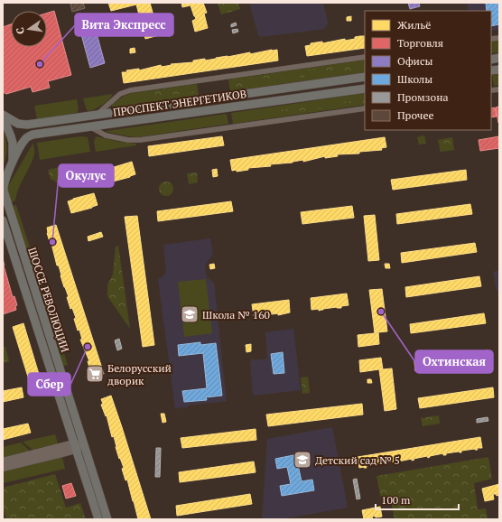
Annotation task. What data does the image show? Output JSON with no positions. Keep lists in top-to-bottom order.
{
  "streets": {
    "main road": ["ПРОСПЕКТ ЭНЕРГЕТИКОВ", "ШОССЕ РЕВОЛЮЦИИ"]
  },
  "crossings": [
    ["ПРОСПЕКТ ЭНЕРГЕТИКОВ", "ШОССЕ РЕВОЛЮЦИИ"]
  ],
  "places": {
    "other": [
      "Вита Экспресс",
      "Окулус",
      "Охтинская",
      "Сбер"
    ],
    "school or university": ["Школа № 160", "Детский сад № 5"],
    "supermarket": ["Белорусский дворик"]
  },
  "legend": [
    "Жильё",
    "Торговля",
    "Офисы",
    "Школы",
    "Промзона",
    "Прочее"
  ],
  "scale_bar": "100 m",
  "north": "left"
}
